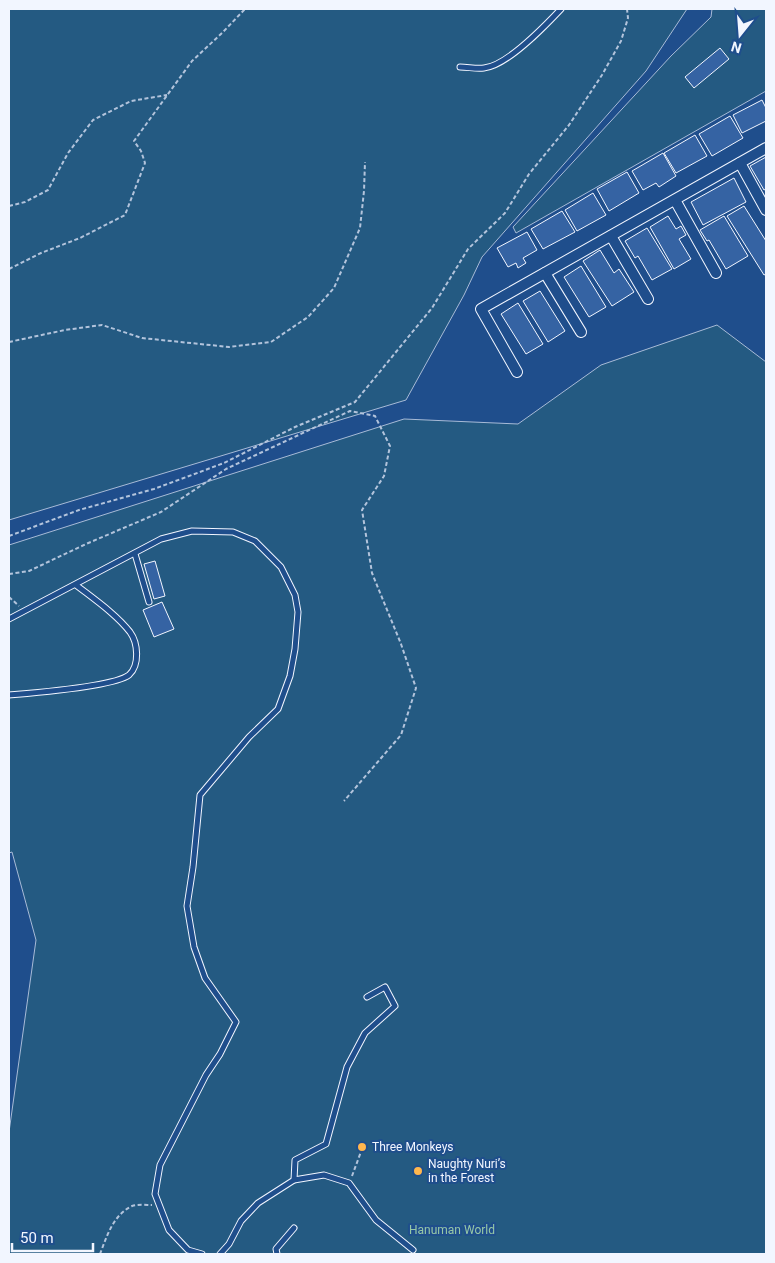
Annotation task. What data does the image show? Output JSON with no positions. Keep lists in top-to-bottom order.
{
  "parks": ["Hanuman World"],
  "places": ["Three Monkeys", "Naughty Nuri’s in the Forest"],
  "scale_bar": "50 m",
  "north": "bottom"
}
